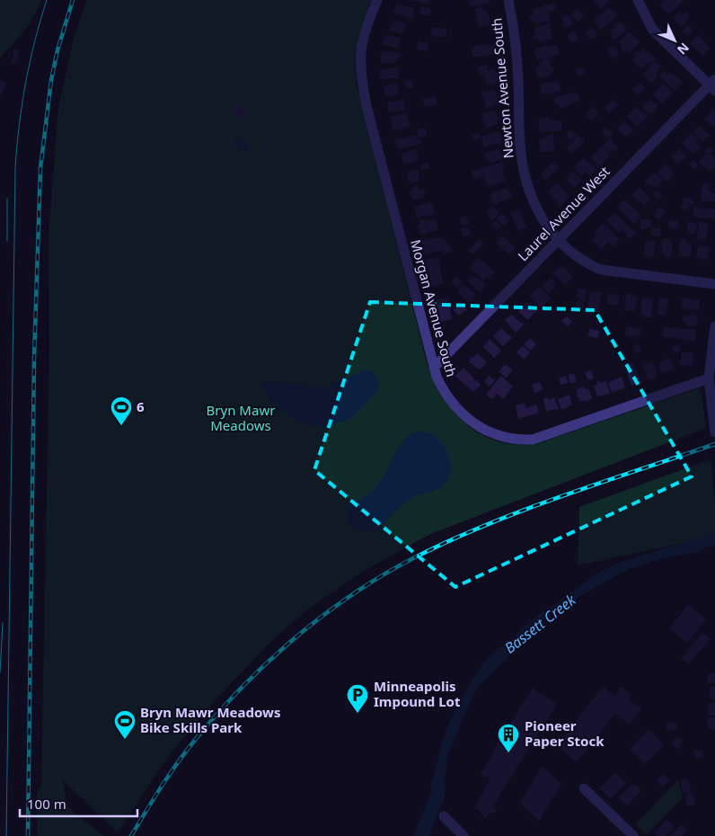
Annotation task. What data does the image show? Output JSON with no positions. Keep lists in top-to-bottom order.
{
  "streets": {
    "street": ["Newton Avenue South", "Laurel Avenue West", "Morgan Avenue South"]
  },
  "crossings": [
    ["Newton Avenue South", "Laurel Avenue West"],
    ["Laurel Avenue West", "Morgan Avenue South"]
  ],
  "water": ["Bassett Creek"],
  "parks": ["Bryn Mawr Meadows"],
  "places": {
    "sports": ["6", "Bryn Mawr Meadows Bike Skills Park"],
    "parking": ["Minneapolis Impound Lot"],
    "building": ["Pioneer Paper Stock"]
  },
  "scale_bar": "100 m",
  "north": "bottom right"
}
